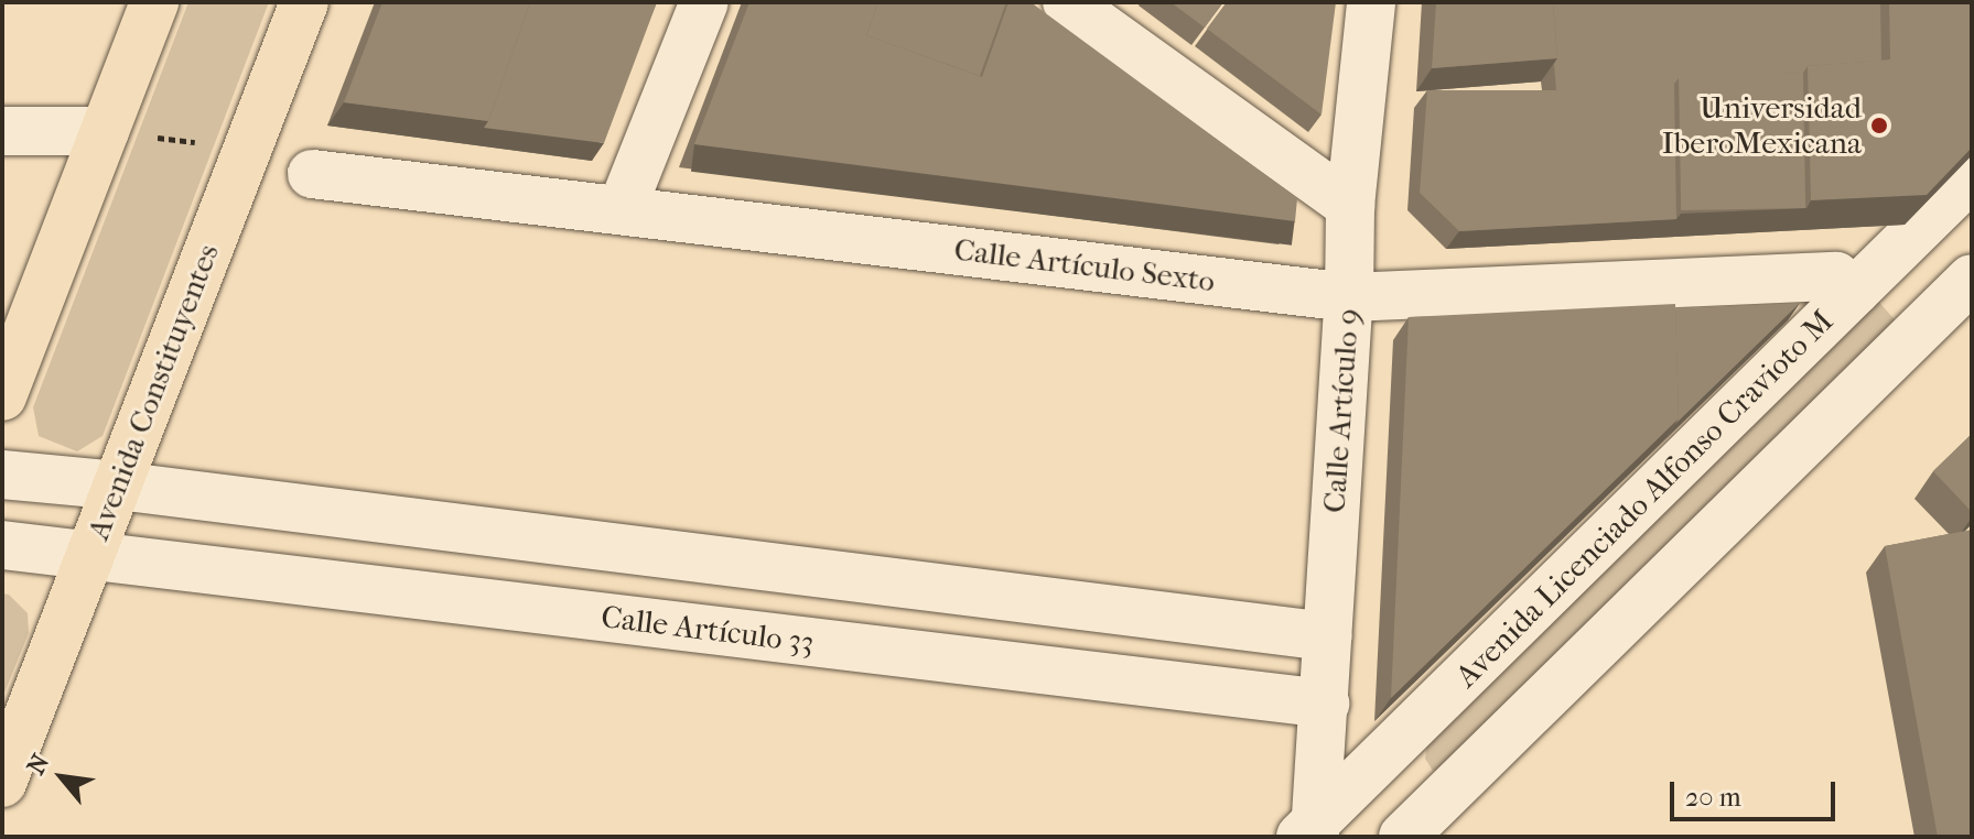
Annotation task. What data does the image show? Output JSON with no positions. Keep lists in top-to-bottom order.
{
  "streets": {
    "main road": ["Avenida Constituyentes"],
    "street": [
      "Calle Artículo Sexto",
      "Calle Artículo 9",
      "Avenida Licenciado Alfonso Cravioto M",
      "Calle Artículo 33"
    ]
  },
  "crossings": [
    ["Calle Artículo Sexto", "Calle Artículo 9"],
    ["Calle Artículo Sexto", "Avenida Licenciado Alfonso Cravioto M"],
    ["Avenida Constituyentes", "Calle Artículo 33"],
    ["Calle Artículo 9", "Avenida Licenciado Alfonso Cravioto M"],
    ["Calle Artículo 9", "Calle Artículo 33"]
  ],
  "places": ["Universidad IberoMexicana"],
  "scale_bar": "20 m",
  "north": "top left"
}
